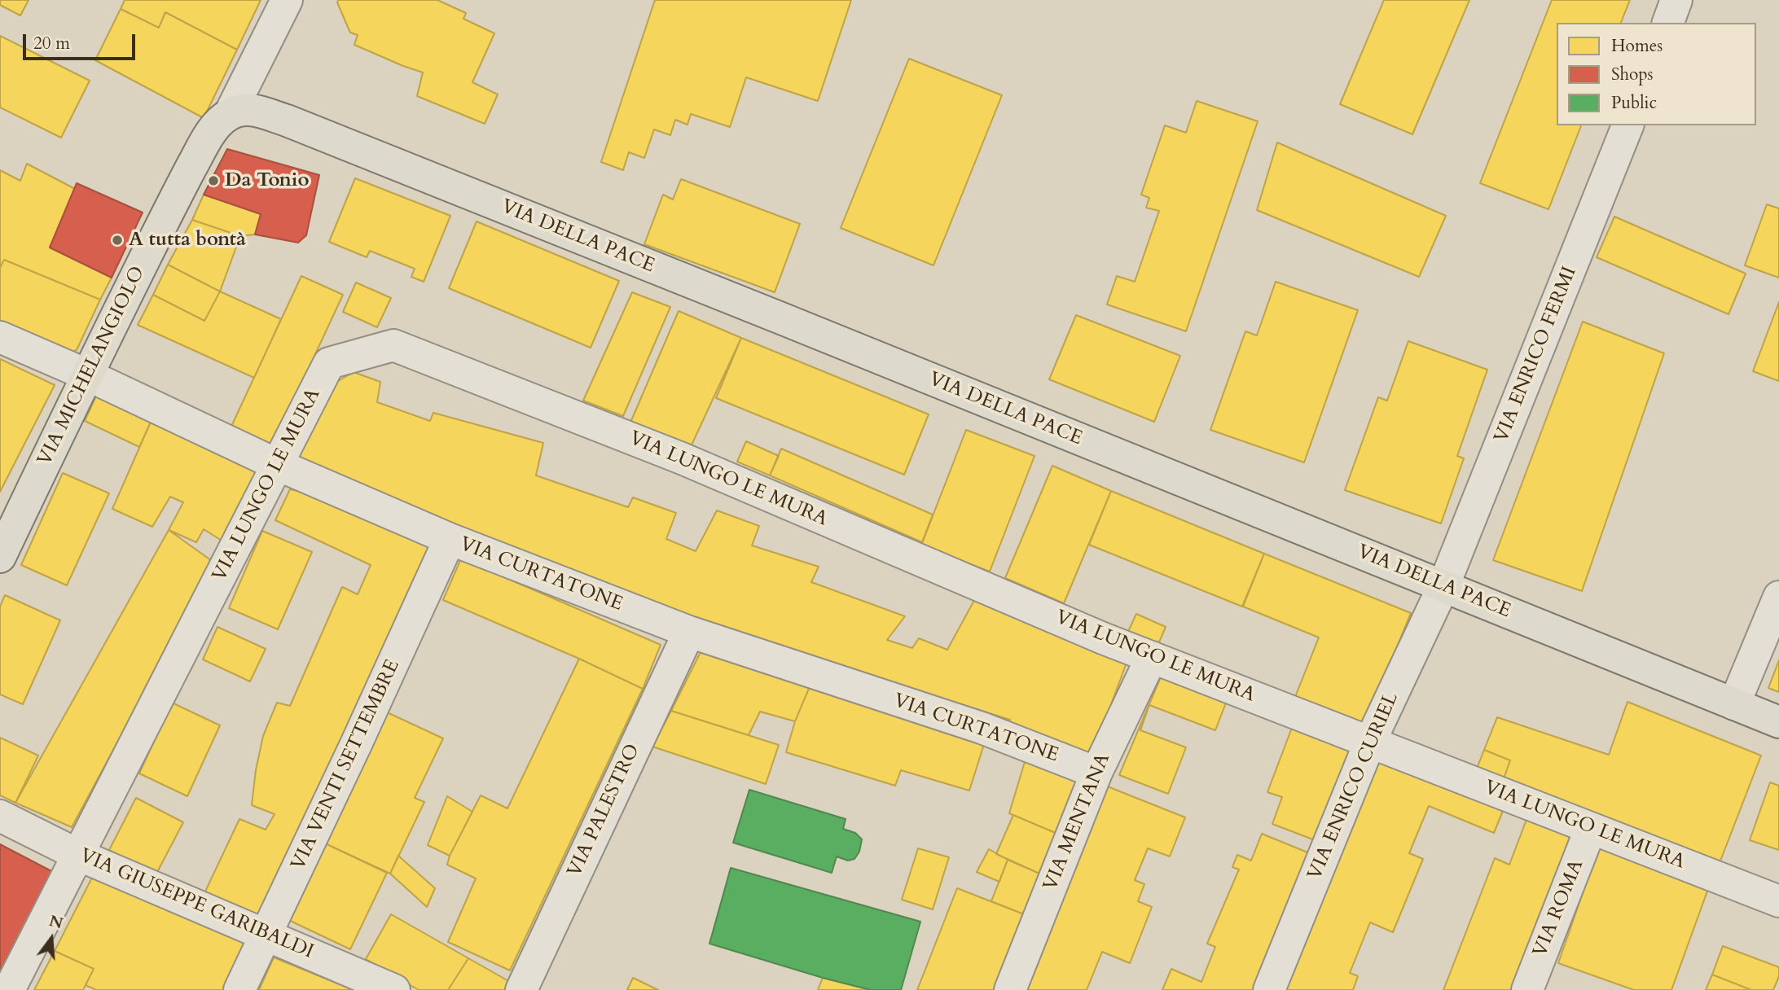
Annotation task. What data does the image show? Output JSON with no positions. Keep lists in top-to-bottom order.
{
  "streets": {
    "main road": ["VIA DELLA PACE", "VIA MICHELANGIOLO"],
    "street": [
      "VIA ENRICO FERMI",
      "VIA LUNGO LE MURA",
      "VIA CURTATONE",
      "VIA VENTI SETTEMBRE",
      "VIA ENRICO CURIEL",
      "VIA PALESTRO",
      "VIA MENTANA",
      "VIA GIUSEPPE GARIBALDI",
      "VIA ROMA"
    ]
  },
  "crossings": [
    ["VIA DELLA PACE", "VIA ENRICO FERMI"],
    ["VIA DELLA PACE", "VIA MICHELANGIOLO"],
    ["VIA DELLA PACE", "VIA ENRICO CURIEL"],
    ["VIA ENRICO FERMI", "VIA ENRICO CURIEL"],
    ["VIA MICHELANGIOLO", "VIA CURTATONE"],
    ["VIA LUNGO LE MURA", "VIA CURTATONE"],
    ["VIA LUNGO LE MURA", "VIA ENRICO CURIEL"],
    ["VIA LUNGO LE MURA", "VIA MENTANA"],
    ["VIA LUNGO LE MURA", "VIA GIUSEPPE GARIBALDI"],
    ["VIA LUNGO LE MURA", "VIA ROMA"],
    ["VIA CURTATONE", "VIA VENTI SETTEMBRE"],
    ["VIA CURTATONE", "VIA PALESTRO"],
    ["VIA CURTATONE", "VIA MENTANA"],
    ["VIA VENTI SETTEMBRE", "VIA GIUSEPPE GARIBALDI"]
  ],
  "places": ["Da Tonio", "A tutta bontà"],
  "legend": ["Homes", "Shops", "Public"],
  "scale_bar": "20 m",
  "north": "top"
}
